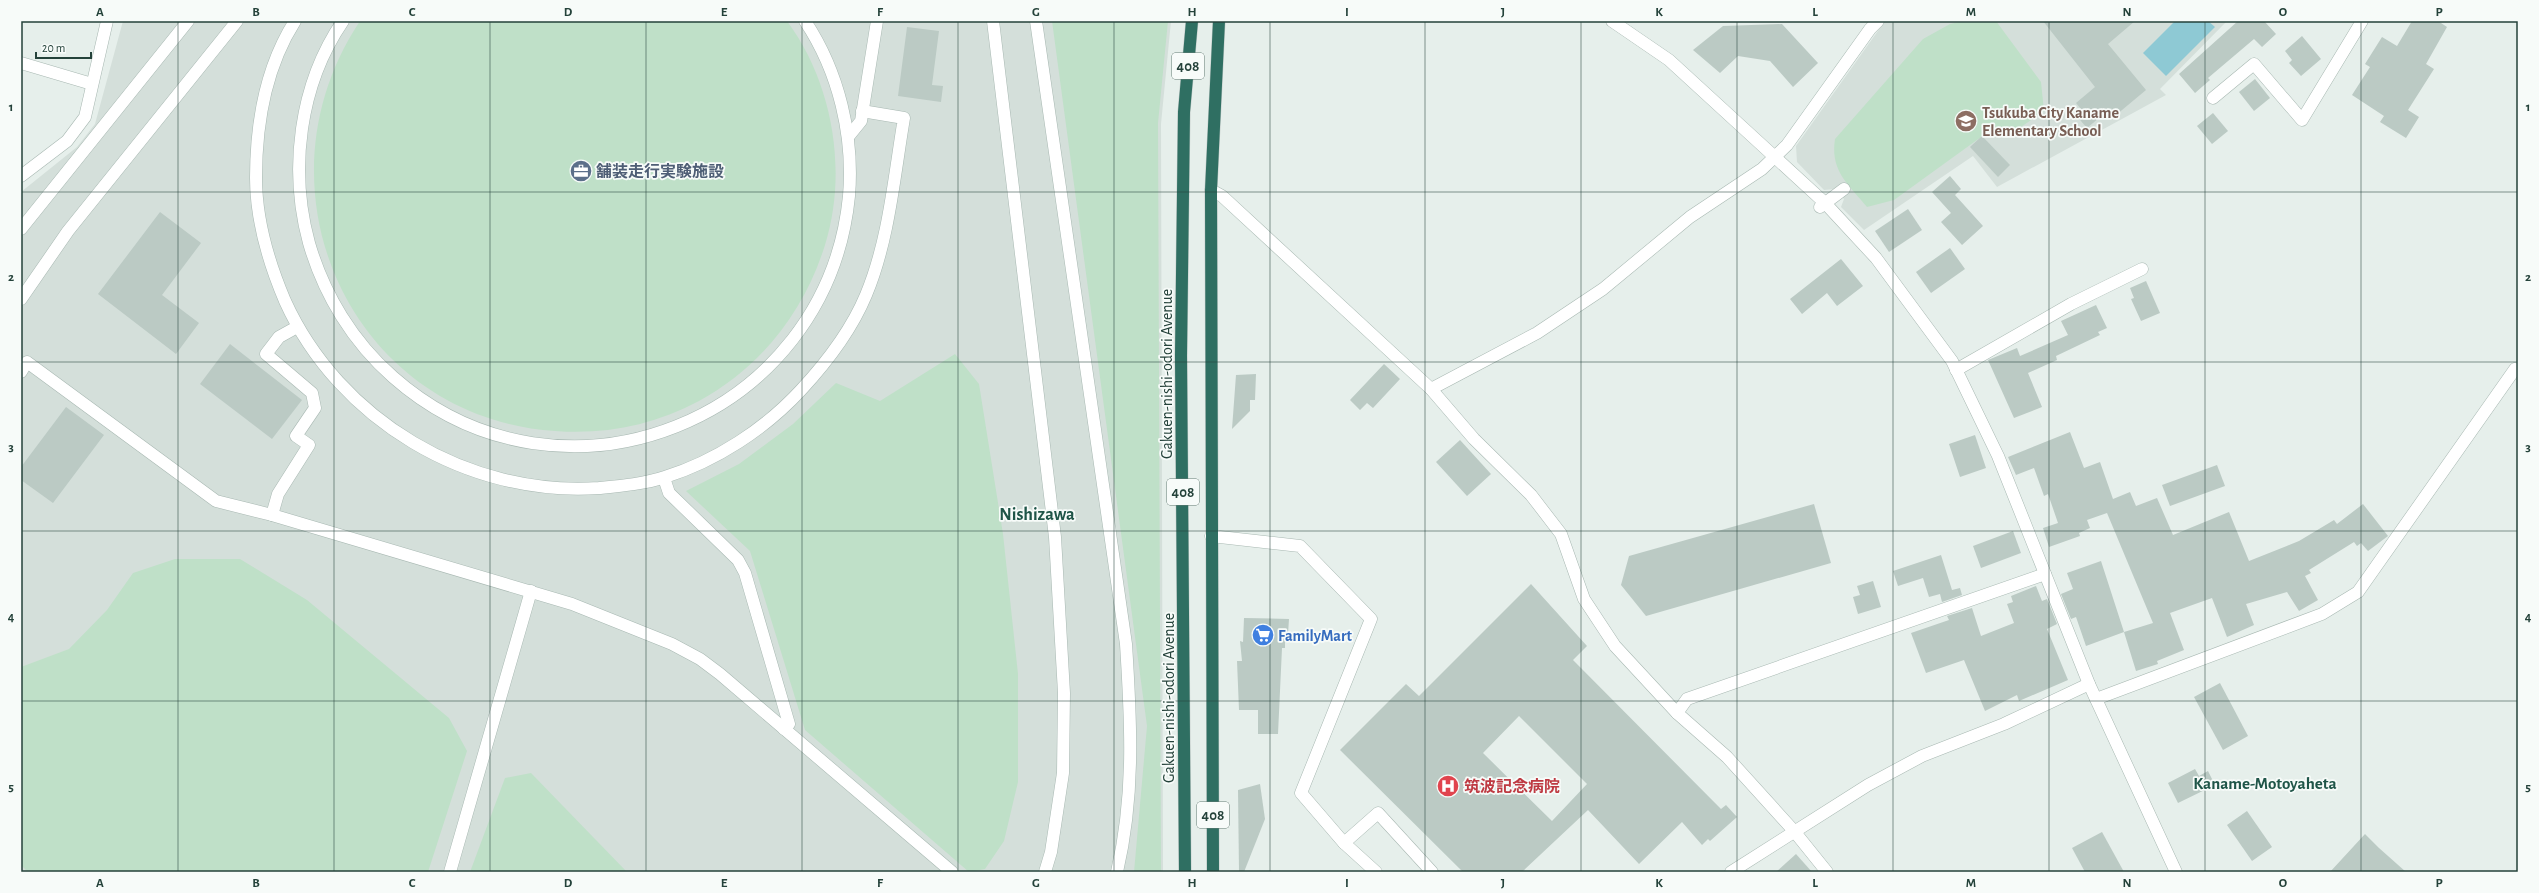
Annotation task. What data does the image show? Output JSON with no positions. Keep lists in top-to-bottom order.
{
  "streets": {
    "highway": ["408", "Gakuen-nishi-odori Avenue"]
  },
  "districts": ["Nishizawa", "Kaname-Motoyaheta"],
  "places": {
    "school or university": ["Tsukuba City Kaname Elementary School"],
    "office": ["舗装走行実験施設"],
    "supermarket": ["FamilyMart"],
    "hospital": ["筑波記念病院"]
  },
  "scale_bar": "20 m",
  "grid": {
    "columns": [
      "A",
      "B",
      "C",
      "D",
      "E",
      "F",
      "G",
      "H",
      "I",
      "J",
      "K",
      "L",
      "M",
      "N",
      "O",
      "P"
    ],
    "rows": [
      "1",
      "2",
      "3",
      "4",
      "5"
    ]
  }
}
